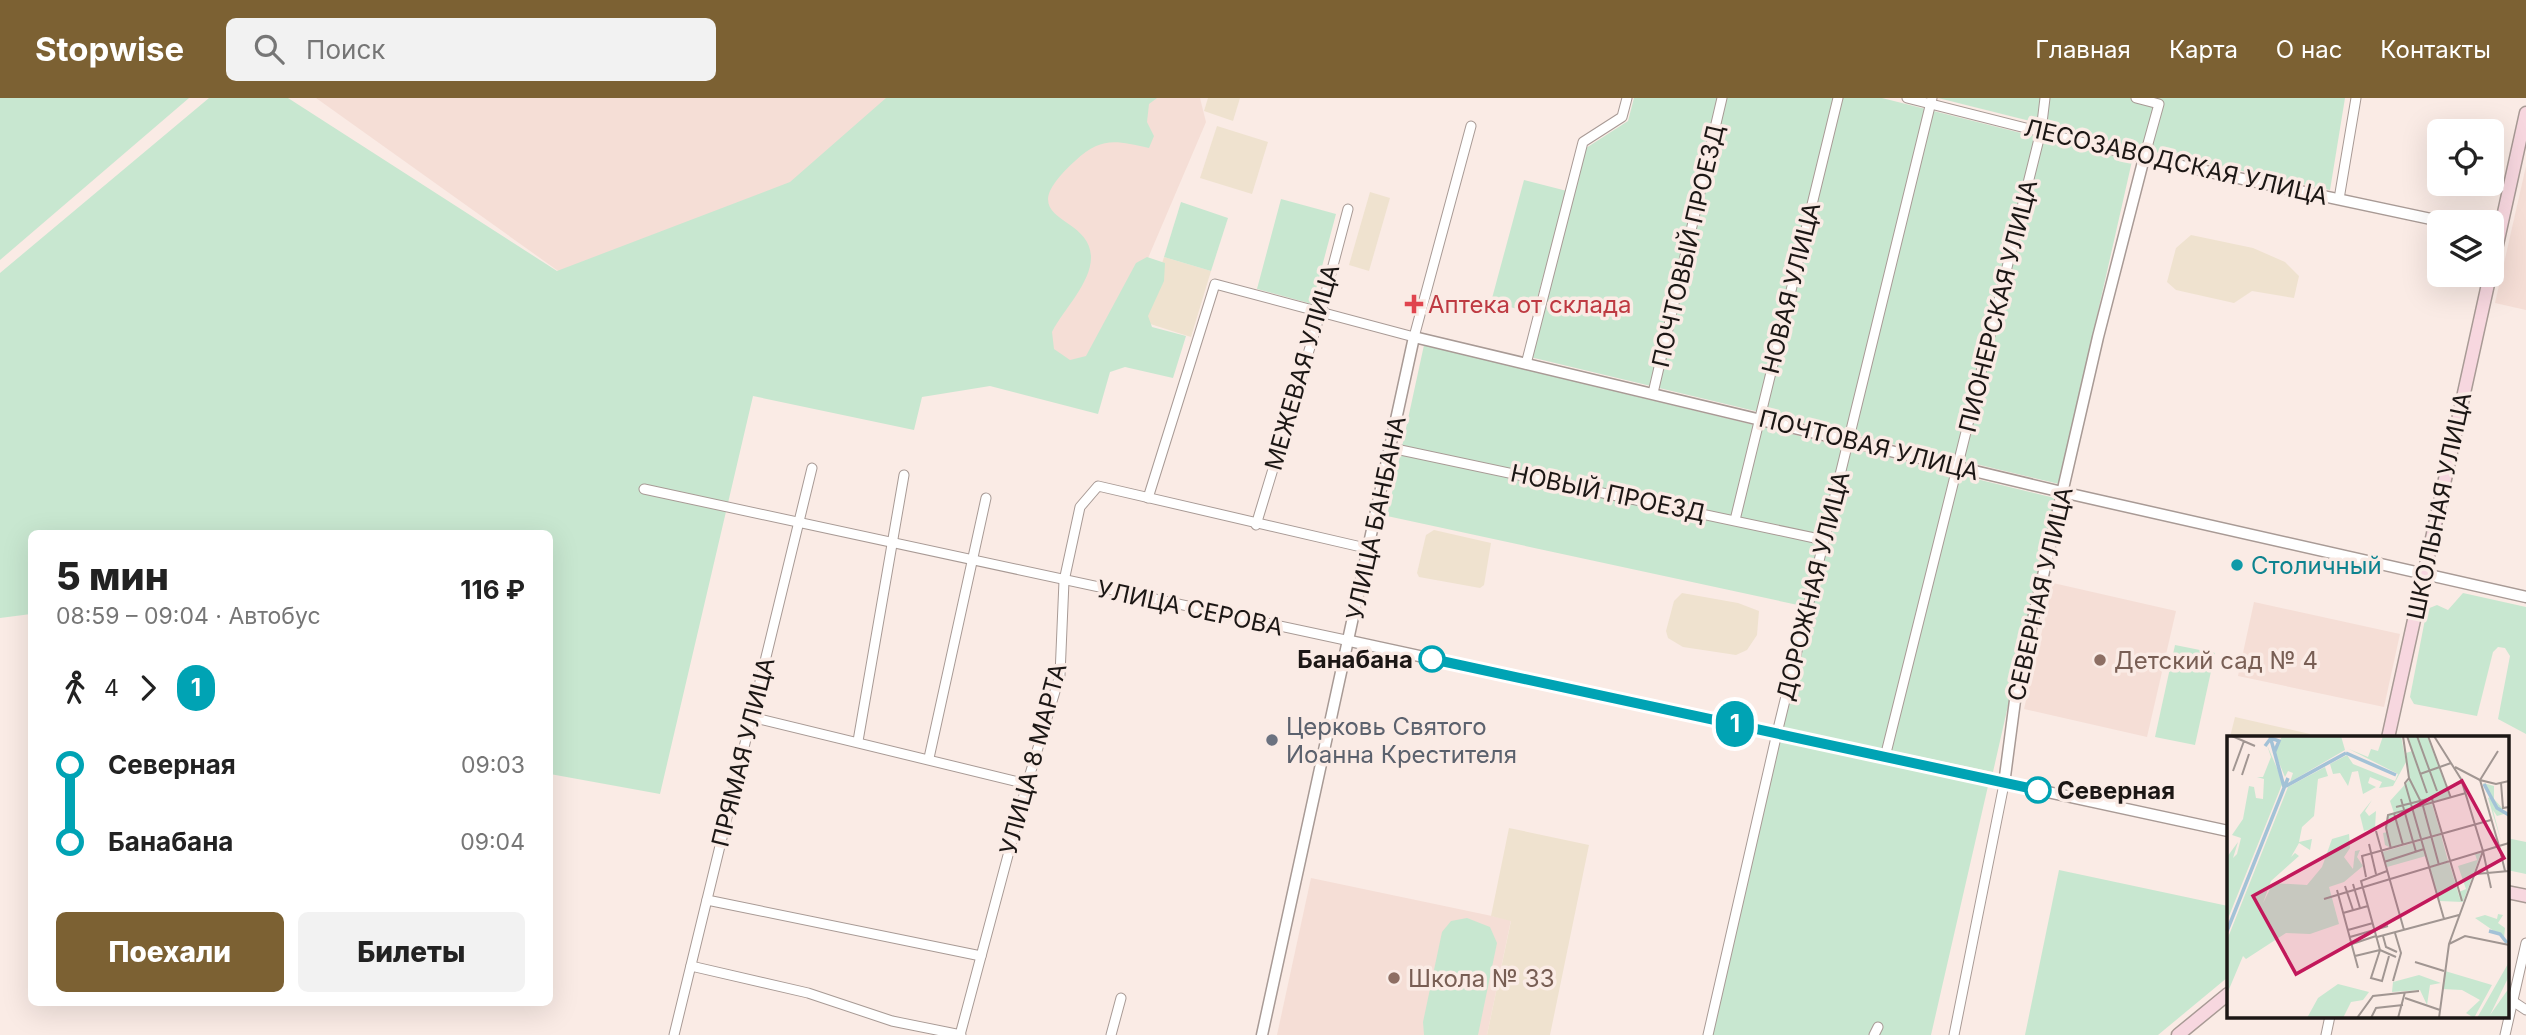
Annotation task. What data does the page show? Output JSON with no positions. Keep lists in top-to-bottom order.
{
  "streets": {
    "main road": ["ШКОЛЬНАЯ УЛИЦА"],
    "street": [
      "ЛЕСОЗАВОДСКАЯ УЛИЦА",
      "ПОЧТОВЫЙ ПРОЕЗД",
      "НОВАЯ УЛИЦА",
      "ПИОНЕРСКАЯ УЛИЦА",
      "МЕЖЕВАЯ УЛИЦА",
      "ПОЧТОВАЯ УЛИЦА",
      "НОВЫЙ ПРОЕЗД",
      "УЛИЦА БАНБАНА",
      "ДОРОЖНАЯ УЛИЦА",
      "СЕВЕРНАЯ УЛИЦА",
      "УЛИЦА СЕРОВА",
      "ПРЯМАЯ УЛИЦА",
      "УЛИЦА 8 МАРТА"
    ]
  },
  "crossings": [
    ["ЛЕСОЗАВОДСКАЯ УЛИЦА", "ПИОНЕРСКАЯ УЛИЦА"],
    ["ЛЕСОЗАВОДСКАЯ УЛИЦА", "ДОРОЖНАЯ УЛИЦА"],
    ["ЛЕСОЗАВОДСКАЯ УЛИЦА", "СЕВЕРНАЯ УЛИЦА"],
    ["ПОЧТОВЫЙ ПРОЕЗД", "ПОЧТОВАЯ УЛИЦА"],
    ["НОВАЯ УЛИЦА", "ПОЧТОВАЯ УЛИЦА"],
    ["НОВАЯ УЛИЦА", "НОВЫЙ ПРОЕЗД"],
    ["ПИОНЕРСКАЯ УЛИЦА", "ПОЧТОВАЯ УЛИЦА"],
    ["ПИОНЕРСКАЯ УЛИЦА", "УЛИЦА СЕРОВА"],
    ["МЕЖЕВАЯ УЛИЦА", "ПОЧТОВАЯ УЛИЦА"],
    ["ПОЧТОВАЯ УЛИЦА", "ШКОЛЬНАЯ УЛИЦА"],
    ["ПОЧТОВАЯ УЛИЦА", "УЛИЦА БАНБАНА"],
    ["ПОЧТОВАЯ УЛИЦА", "ДОРОЖНАЯ УЛИЦА"],
    ["ПОЧТОВАЯ УЛИЦА", "СЕВЕРНАЯ УЛИЦА"],
    ["ПОЧТОВАЯ УЛИЦА", "УЛИЦА 8 МАРТА"],
    ["НОВЫЙ ПРОЕЗД", "УЛИЦА БАНБАНА"],
    ["НОВЫЙ ПРОЕЗД", "ДОРОЖНАЯ УЛИЦА"],
    ["УЛИЦА БАНБАНА", "УЛИЦА СЕРОВА"],
    ["ДОРОЖНАЯ УЛИЦА", "УЛИЦА СЕРОВА"],
    ["СЕВЕРНАЯ УЛИЦА", "УЛИЦА СЕРОВА"],
    ["УЛИЦА СЕРОВА", "ПРЯМАЯ УЛИЦА"],
    ["УЛИЦА СЕРОВА", "УЛИЦА 8 МАРТА"]
  ],
  "places": {
    "health": ["Аптека от склада"],
    "other": [
      "Столичный",
      "Банабана",
      "Детский сад № 4",
      "Церковь Святого Иоанна Крестителя",
      "Северная",
      "Школа № 33"
    ]
  },
  "lines": ["bus line 1"],
  "page": {
    "header": "Stopwise",
    "search": "Поиск",
    "nav": [
      "Главная",
      "Карта",
      "О нас",
      "Контакты"
    ],
    "on_map": "1",
    "heading": ["5 мин", "08:59 – 09:04 · Автобус", "116 ₽"],
    "legs": ["4", "1"],
    "list": [
      {
        "name": "Северная",
        "value": "09:03"
      },
      {
        "name": "Банабана",
        "value": "09:04"
      }
    ],
    "buttons": ["Поехали", "Билеты"]
  }
}
